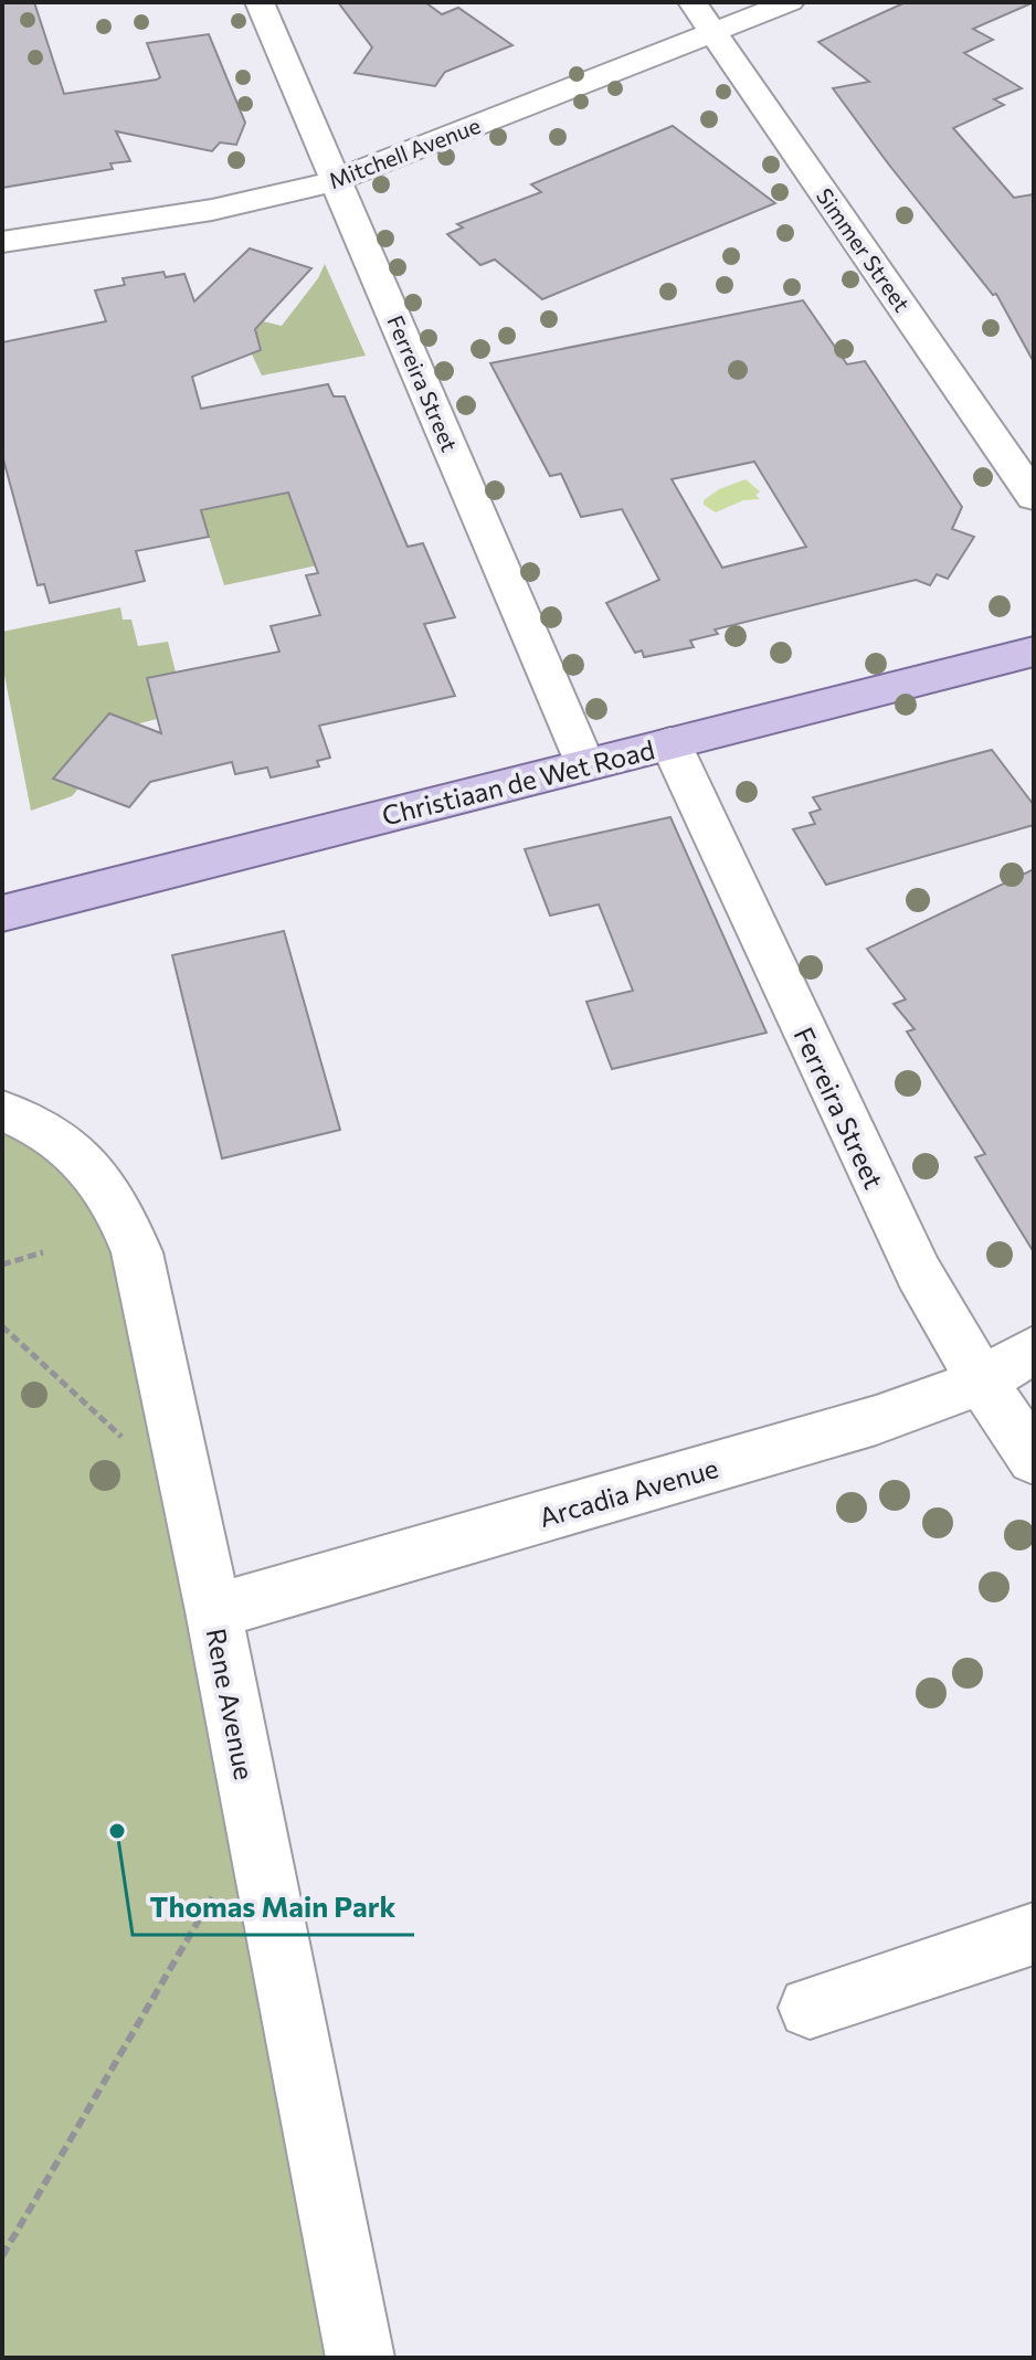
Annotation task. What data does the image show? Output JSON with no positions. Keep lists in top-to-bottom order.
{
  "streets": {
    "main road": ["Christiaan de Wet Road"],
    "street": [
      "Mitchell Avenue",
      "Simmer Street",
      "Ferreira Street",
      "Arcadia Avenue",
      "Rene Avenue"
    ]
  },
  "crossings": [
    ["Mitchell Avenue", "Simmer Street"],
    ["Mitchell Avenue", "Ferreira Street"],
    ["Ferreira Street", "Christiaan de Wet Road"],
    ["Ferreira Street", "Arcadia Avenue"],
    ["Arcadia Avenue", "Rene Avenue"]
  ],
  "places": ["Thomas Main Park"]
}
